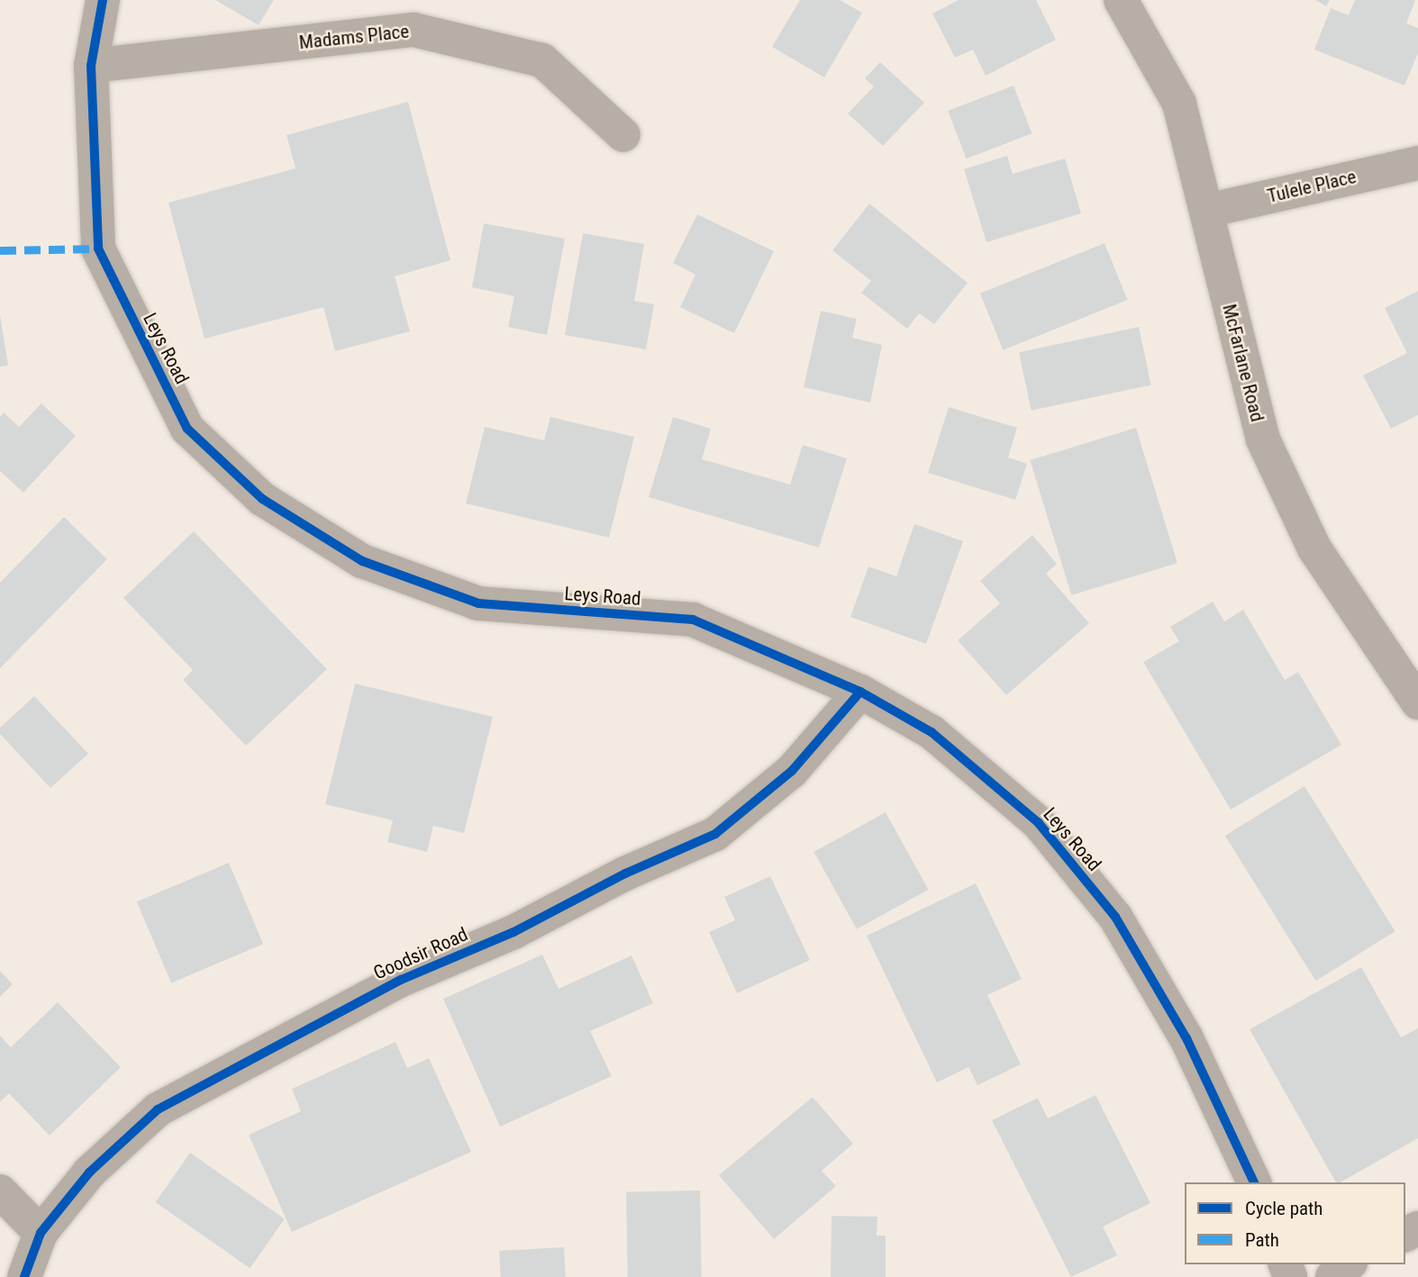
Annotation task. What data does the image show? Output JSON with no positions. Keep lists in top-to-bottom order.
{
  "streets": {
    "street": [
      "Madams Place",
      "Tulele Place",
      "Leys Road",
      "McFarlane Road",
      "Goodsir Road"
    ]
  },
  "crossings": [
    ["Madams Place", "Leys Road"],
    ["Tulele Place", "McFarlane Road"],
    ["Leys Road", "Goodsir Road"]
  ],
  "legend": ["Cycle path", "Path"]
}
